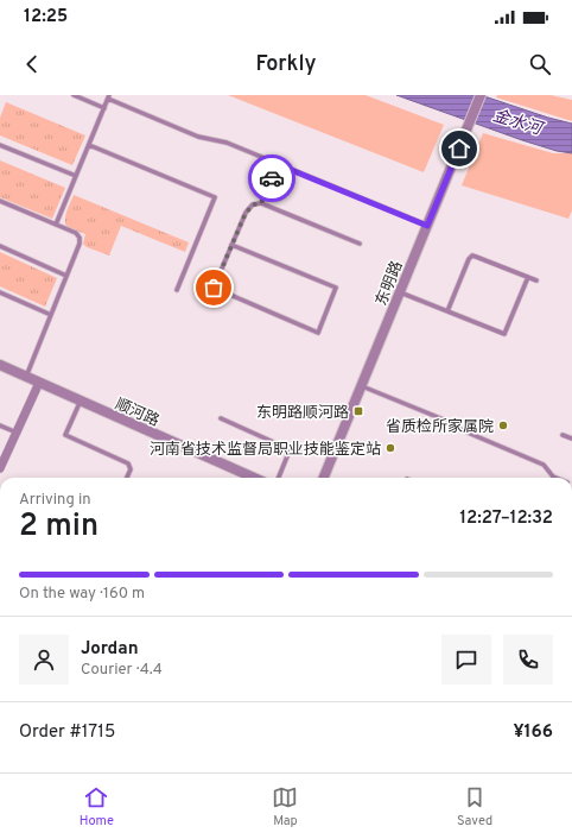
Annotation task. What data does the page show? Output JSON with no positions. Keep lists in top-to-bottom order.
{
  "streets": {
    "street": ["东明路", "顺河路"]
  },
  "water": ["金水河"],
  "places": {
    "transit": ["东明路顺河路"],
    "other": ["省质检所家属院", "河南省技术监督局职业技能鉴定站"]
  },
  "page": {
    "status": "12:25",
    "header": "Forkly",
    "heading": ["2 min", "Arriving in", "12:27–12:32"],
    "panel": [
      "Jordan",
      "Courier · 4.4",
      "Order #1715",
      "¥166"
    ],
    "bar": "On the way · 160 m",
    "tabs": ["Home", "Map", "Saved"]
  }
}
